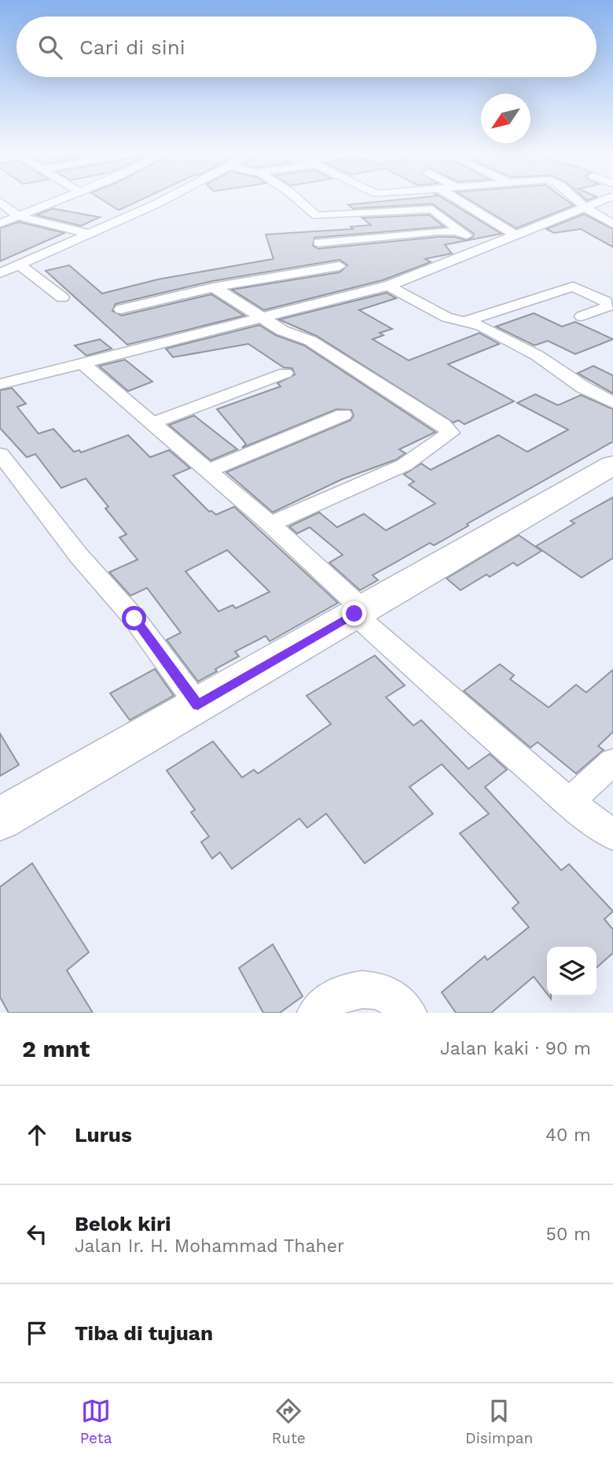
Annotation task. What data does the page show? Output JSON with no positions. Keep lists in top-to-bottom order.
{
  "north": "bottom left",
  "page": {
    "search": "Cari di sini",
    "heading": ["2 mnt", "Jalan kaki · 90 m"],
    "list": [
      ["Lurus", "40 m"],
      ["Belok kiri", "Jalan Ir. H. Mohammad Thaher", "50 m"],
      "Tiba di tujuan"
    ],
    "nav": ["Peta", "Rute", "Disimpan"]
  }
}
